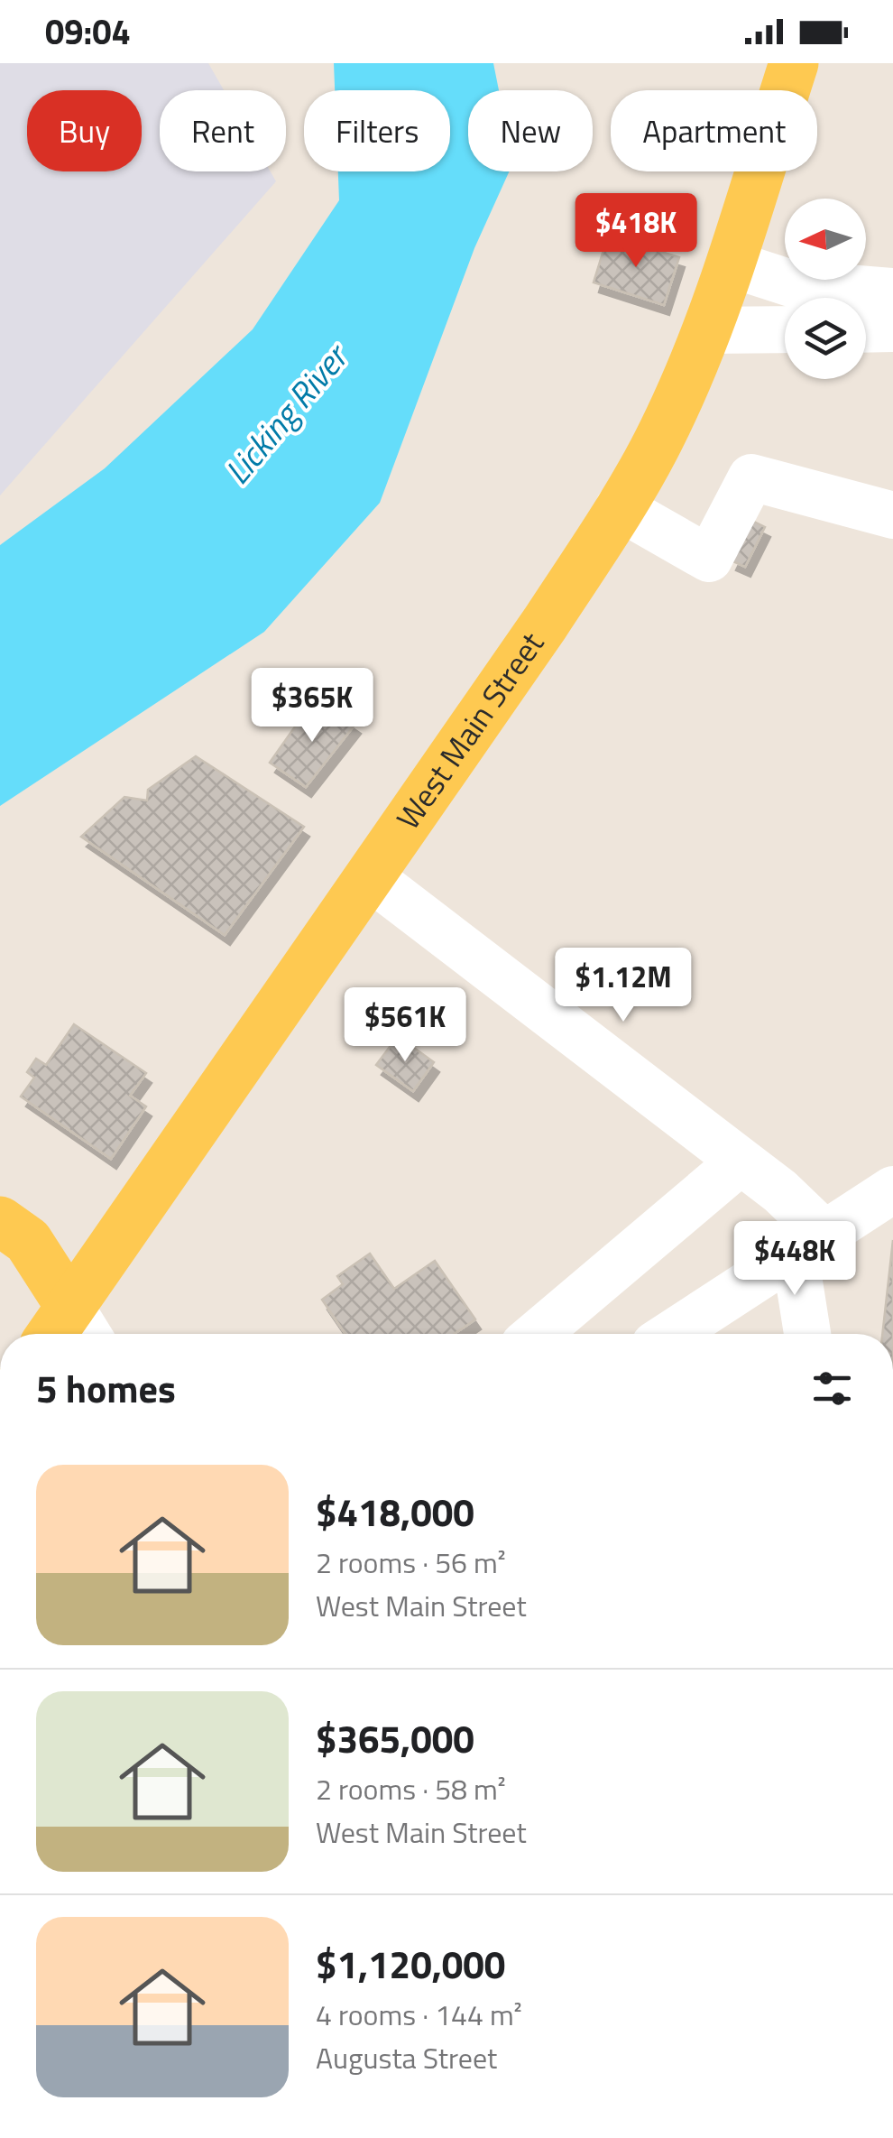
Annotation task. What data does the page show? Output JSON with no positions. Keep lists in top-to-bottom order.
{
  "streets": {
    "main road": ["West Main Street"]
  },
  "water": ["Licking River"],
  "north": "left",
  "page": {
    "status": "09:04",
    "chip": [
      "Buy",
      "Rent",
      "Filters",
      "New",
      "Apartment"
    ],
    "price": [
      "$418K",
      "$365K",
      "$1.12M",
      "$561K",
      "$448K"
    ],
    "heading": "5 homes",
    "list": [
      {
        "name": "$418,000",
        "note": "2 rooms · 56 m² · West Main Street"
      },
      {
        "name": "$365,000",
        "note": "2 rooms · 58 m² · West Main Street"
      },
      {
        "name": "$1,120,000",
        "note": "4 rooms · 144 m² · Augusta Street"
      }
    ]
  }
}
